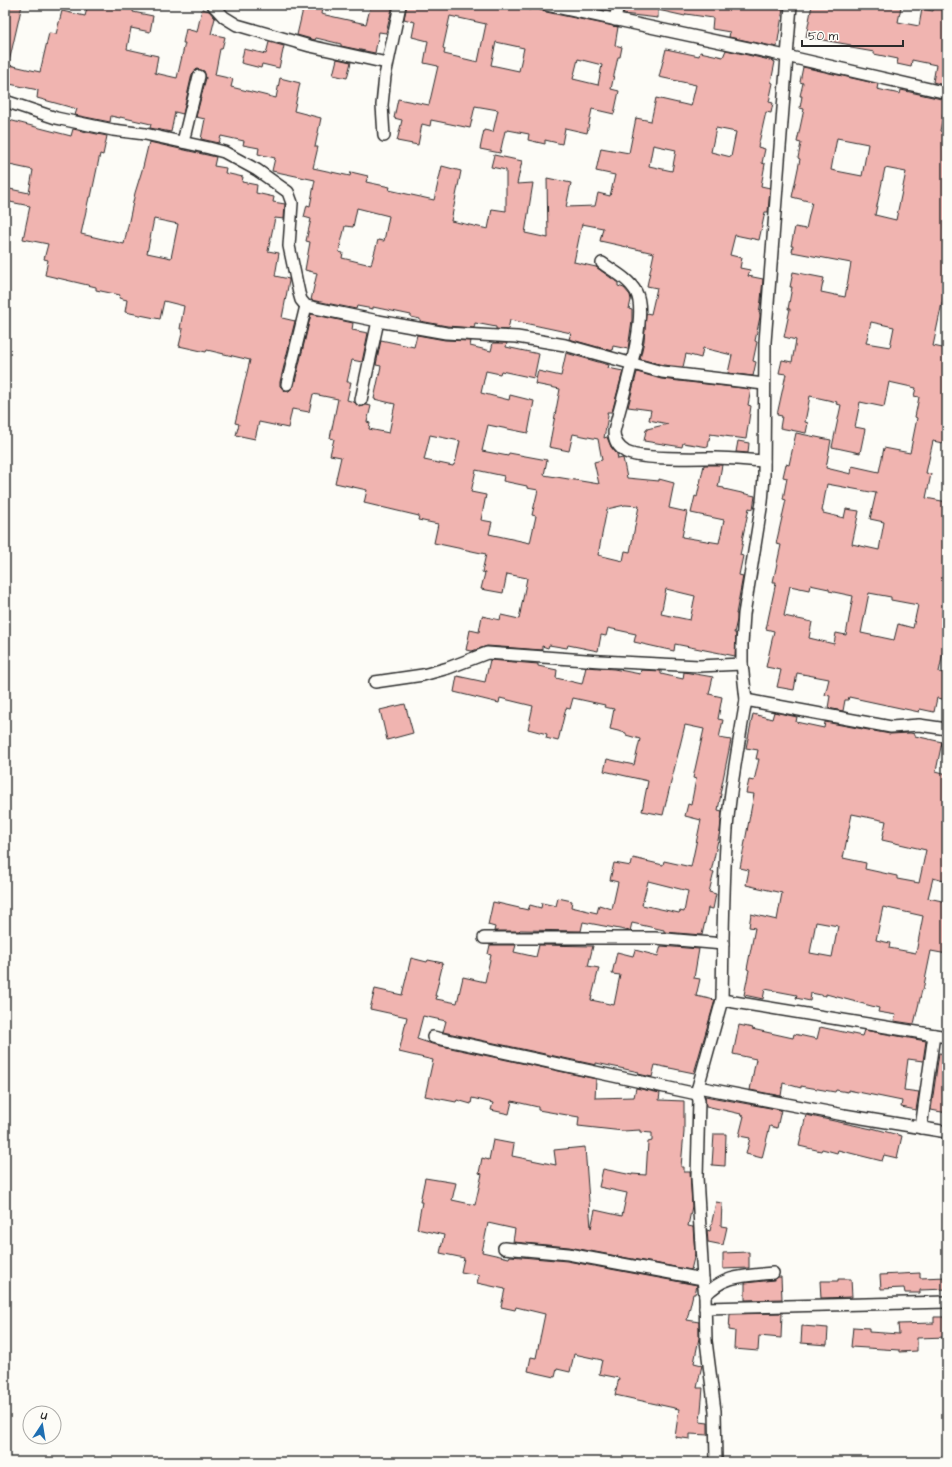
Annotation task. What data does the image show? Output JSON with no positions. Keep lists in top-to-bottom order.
{
  "scale_bar": "50 m",
  "north": "top"
}
